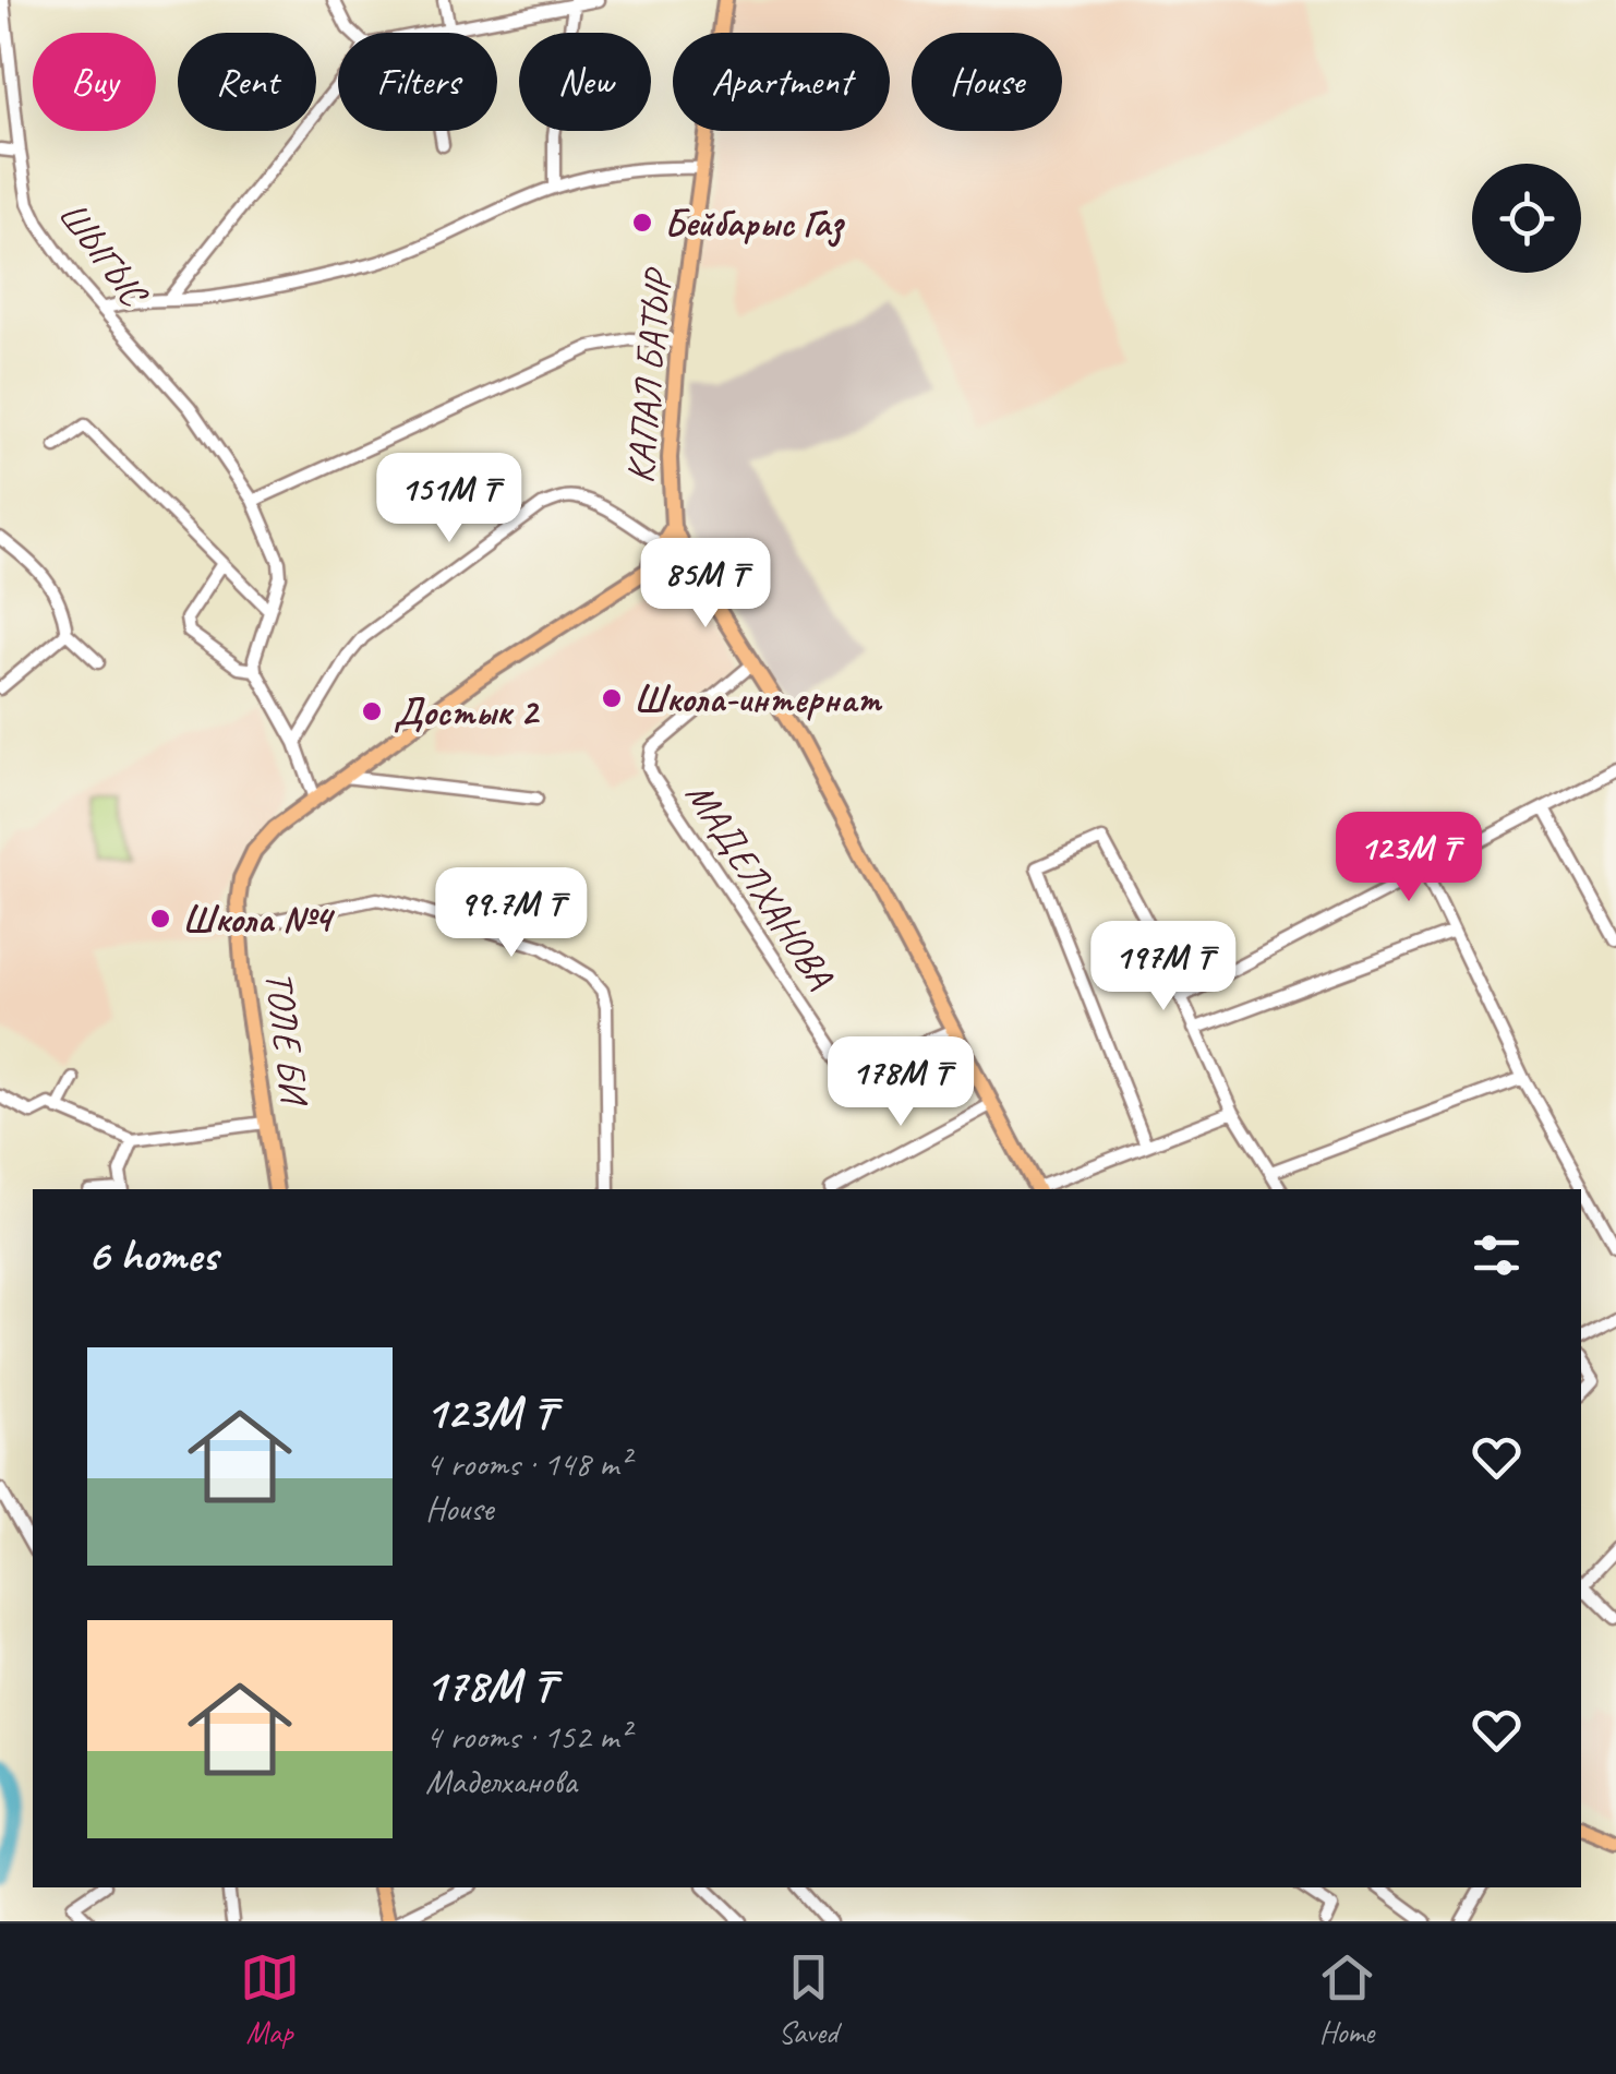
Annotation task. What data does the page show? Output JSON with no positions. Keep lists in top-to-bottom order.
{
  "streets": {
    "main road": ["КАПАЛ БАТЫР", "ТОЛЕ БИ"],
    "street": ["ШЫГЫС", "МАДЕЛХАНОВА"]
  },
  "crossings": [
    ["КАПАЛ БАТЫР", "МАДЕЛХАНОВА"],
    ["КАПАЛ БАТЫР", "ТОЛЕ БИ"]
  ],
  "places": [
    "Бейбарыс Газ",
    "Школа-интернат",
    "Достык 2",
    "Школа №4"
  ],
  "page": {
    "chip": [
      "Buy",
      "Rent",
      "Filters",
      "New",
      "Apartment",
      "House"
    ],
    "price": [
      "151M ₸",
      "85M ₸",
      "123M ₸",
      "99.7M ₸",
      "197M ₸",
      "178M ₸"
    ],
    "heading": "6 homes",
    "list": [
      {
        "name": "123M ₸",
        "note": "4 rooms · 148 m² · House"
      },
      {
        "name": "178M ₸",
        "note": "4 rooms · 152 m² · Маделханова"
      }
    ],
    "tabs": ["Map", "Saved", "Home"]
  }
}
